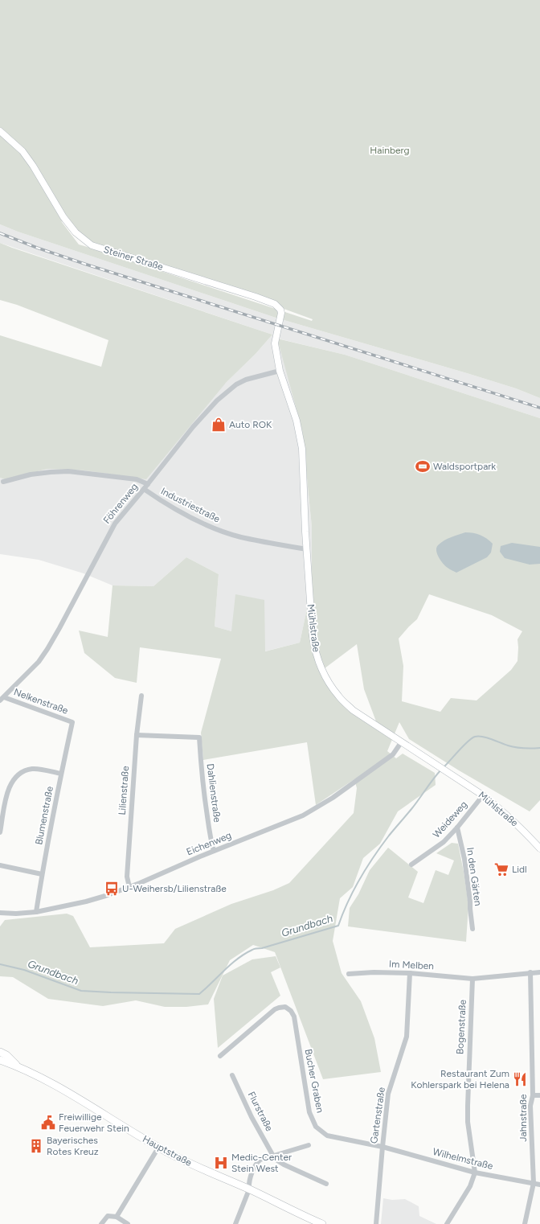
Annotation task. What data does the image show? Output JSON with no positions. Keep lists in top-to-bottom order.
{
  "streets": {
    "main road": ["Hauptstraße"],
    "street": [
      "Steiner Straße",
      "Föhrenweg",
      "Industriestraße",
      "Mühlstraße",
      "Nelkenstraße",
      "Lilienstraße",
      "Dahlienstraße",
      "Blumenstraße",
      "Weideweg",
      "Eichenweg",
      "In den Gärten",
      "Im Melben",
      "Bogenstraße",
      "Bucher Graben",
      "Flurstraße",
      "Gartenstraße",
      "Jahnstraße",
      "Wilhelmstraße"
    ]
  },
  "crossings": [
    ["Steiner Straße", "Mühlstraße"],
    ["Föhrenweg", "Industriestraße"],
    ["Föhrenweg", "Mühlstraße"],
    ["Föhrenweg", "Nelkenstraße"],
    ["Industriestraße", "Mühlstraße"],
    ["Mühlstraße", "Weideweg"],
    ["Mühlstraße", "Eichenweg"],
    ["Nelkenstraße", "Blumenstraße"],
    ["Lilienstraße", "Dahlienstraße"],
    ["Lilienstraße", "Eichenweg"],
    ["Dahlienstraße", "Eichenweg"],
    ["Blumenstraße", "Eichenweg"],
    ["Weideweg", "In den Gärten"],
    ["Im Melben", "Bogenstraße"],
    ["Im Melben", "Gartenstraße"],
    ["Im Melben", "Jahnstraße"],
    ["Bogenstraße", "Wilhelmstraße"],
    ["Bucher Graben", "Gartenstraße"],
    ["Bucher Graben", "Wilhelmstraße"],
    ["Gartenstraße", "Wilhelmstraße"],
    ["Jahnstraße", "Wilhelmstraße"]
  ],
  "water": ["Grundbach"],
  "parks": ["Hainberg"],
  "places": {
    "shop": ["Auto ROK"],
    "sports": ["Waldsportpark"],
    "supermarket": ["Lidl"],
    "bus stop": ["U-Weihersb/Lilienstraße"],
    "restaurant": ["Restaurant Zum Kohlerspark bei Helena"],
    "public building": ["Freiwillige Feuerwehr Stein"],
    "building": ["Bayerisches Rotes Kreuz"],
    "hospital": ["Medic-Center Stein West"]
  }
}
